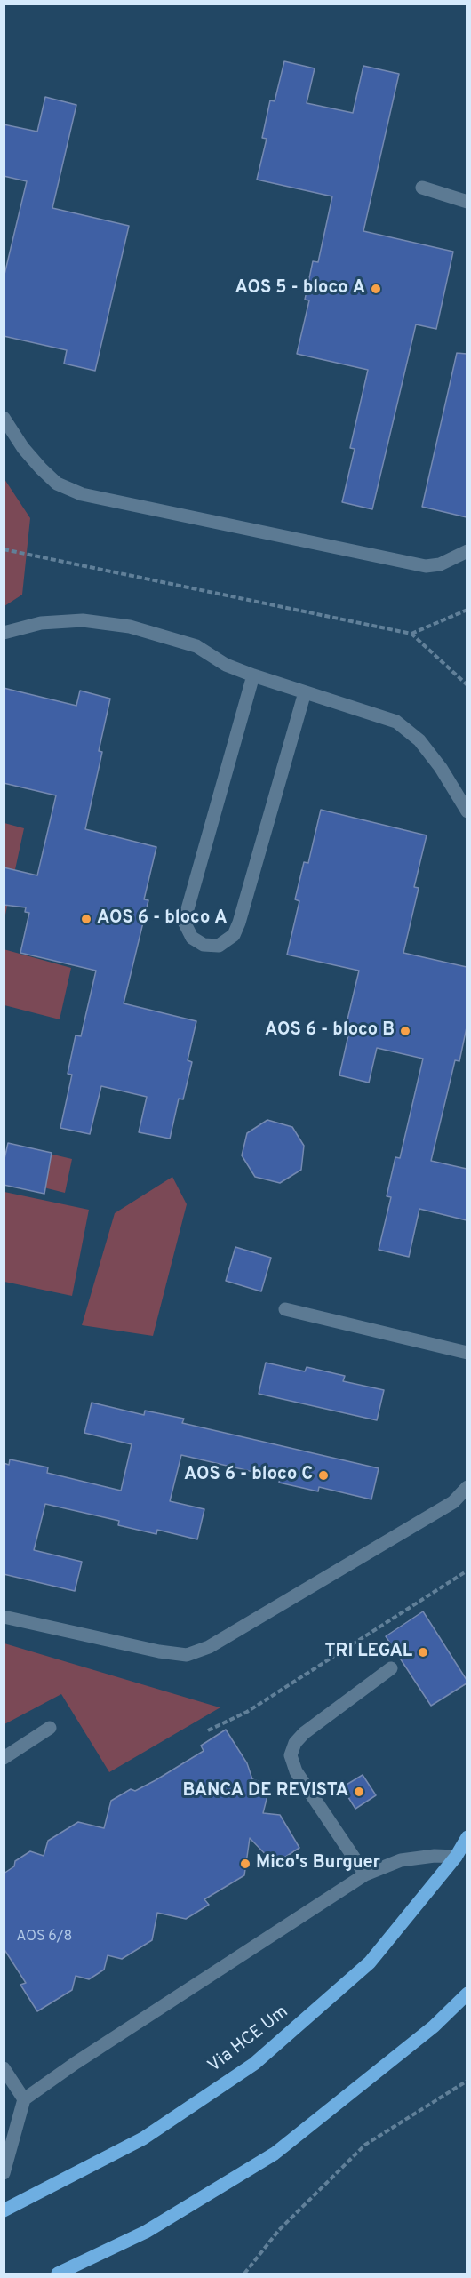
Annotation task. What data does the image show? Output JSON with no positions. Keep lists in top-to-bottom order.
{
  "streets": {
    "main road": ["Via HCE Um"]
  },
  "places": [
    "AOS 5 - bloco A",
    "AOS 6 - bloco A",
    "AOS 6 - bloco B",
    "AOS 6 - bloco C",
    "TRI LEGAL",
    "BANCA DE REVISTA",
    "Mico's Burguer"
  ],
  "house_numbers": ["AOS 6/8"]
}
